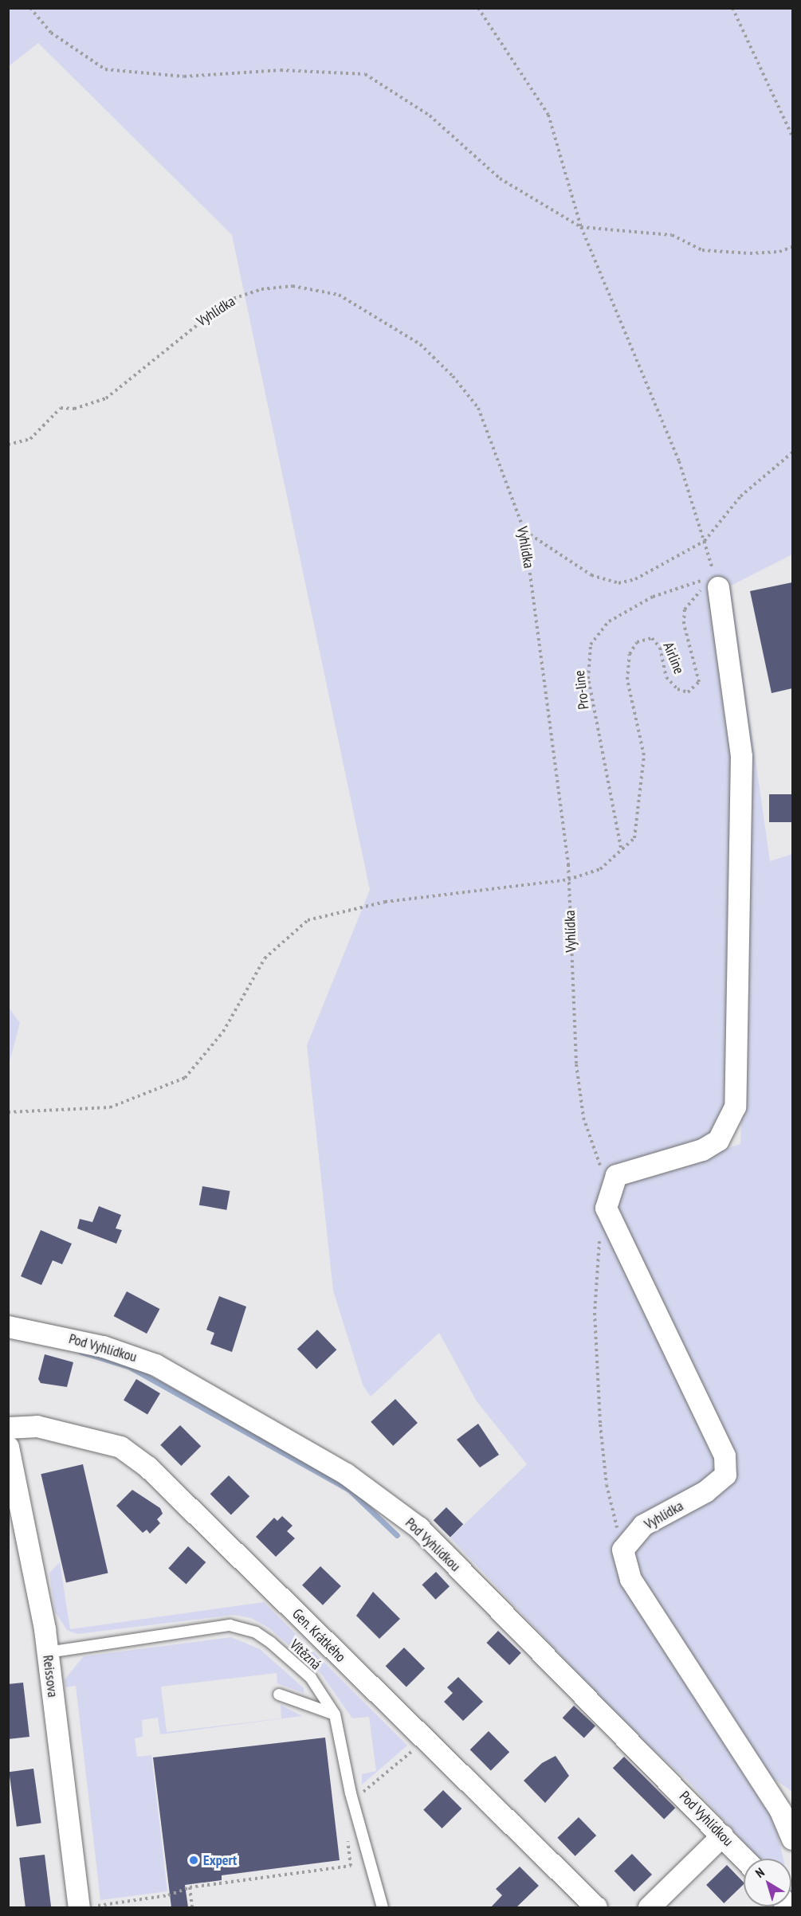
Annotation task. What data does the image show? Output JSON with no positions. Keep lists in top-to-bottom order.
{
  "streets": {
    "street": [
      "Vyhlídka",
      "Pod Vyhlídkou",
      "Gen. Krátkého",
      "Reissova"
    ],
    "lane": ["Vítězná"],
    "path": ["Airline", "Pro-line"]
  },
  "crossings": [
    ["Airline", "Pro-line"],
    ["Vítězná", "Reissova"]
  ],
  "places": ["Expert"],
  "north": "top left"
}
